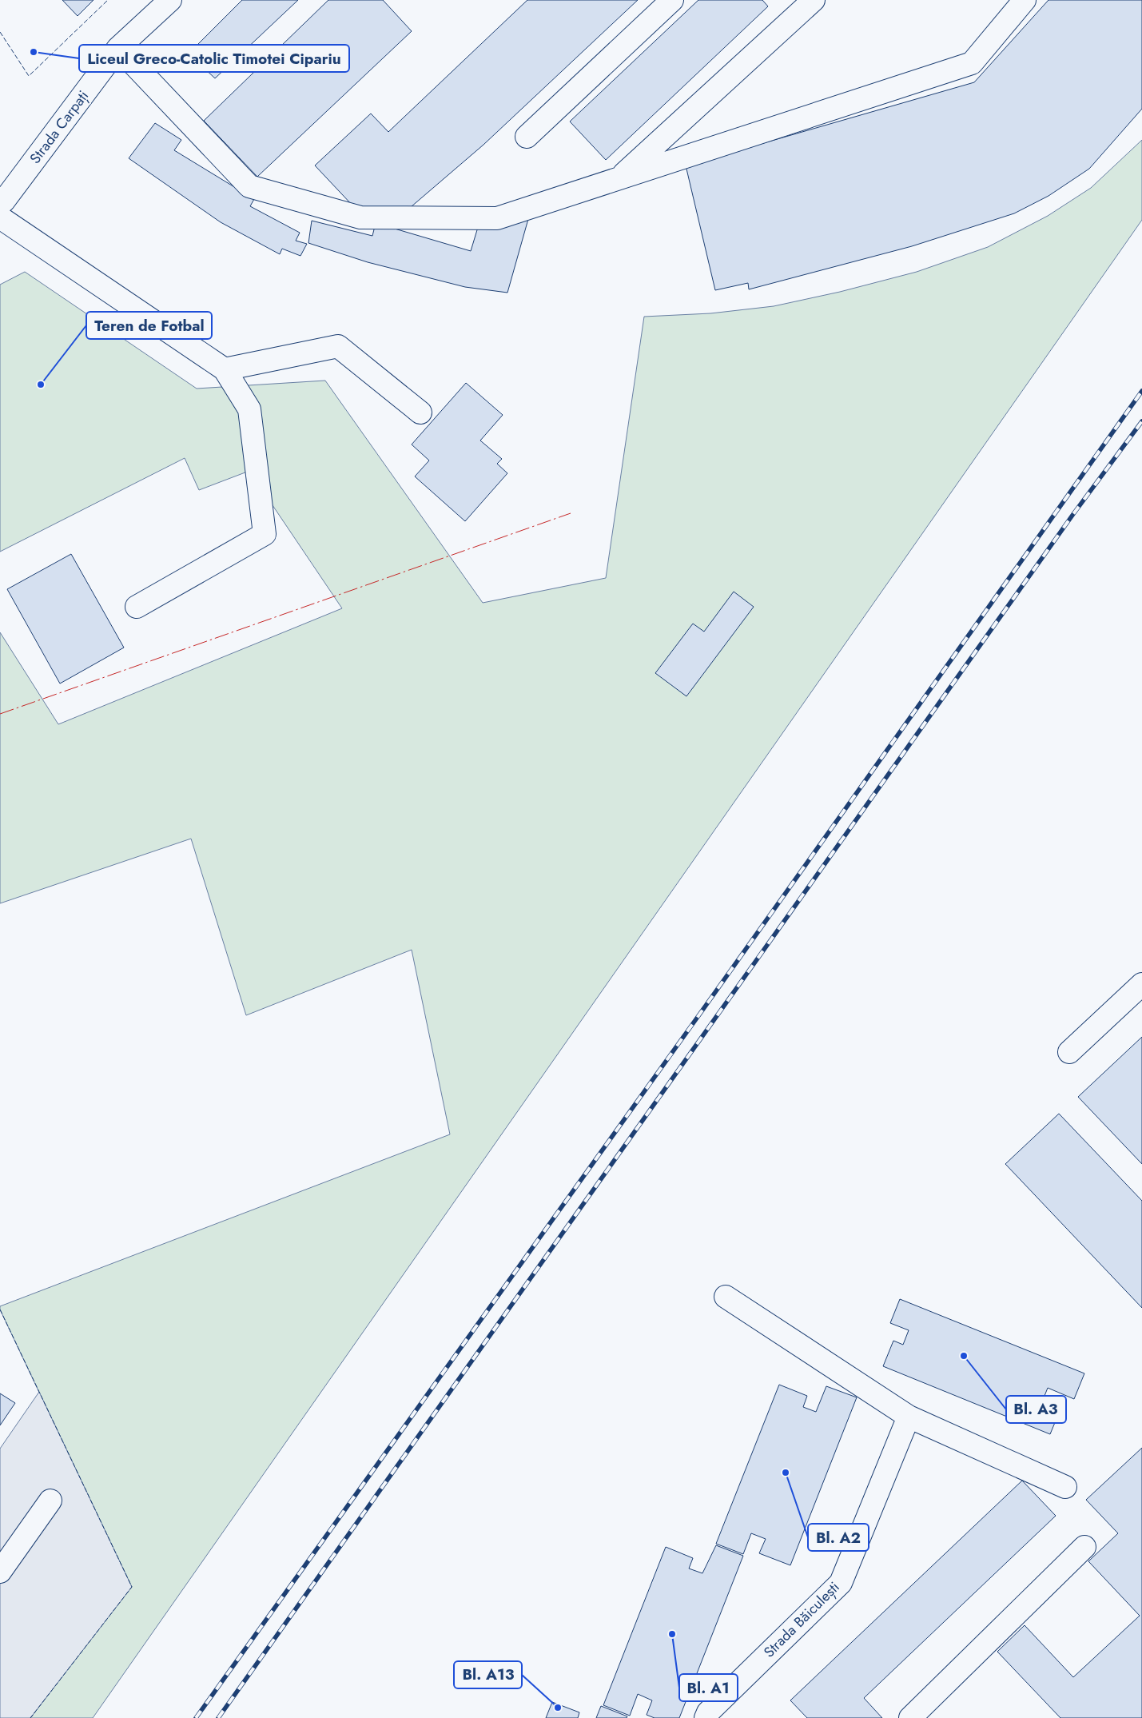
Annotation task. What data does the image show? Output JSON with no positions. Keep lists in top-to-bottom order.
{
  "streets": {
    "street": ["Strada Carpați", "Strada Băiculești"]
  },
  "places": [
    "Liceul Greco-Catolic Timotei Cipariu",
    "Teren de Fotbal",
    "Bl. A3",
    "Bl. A2",
    "Bl. A1",
    "Bl. A13"
  ]
}
